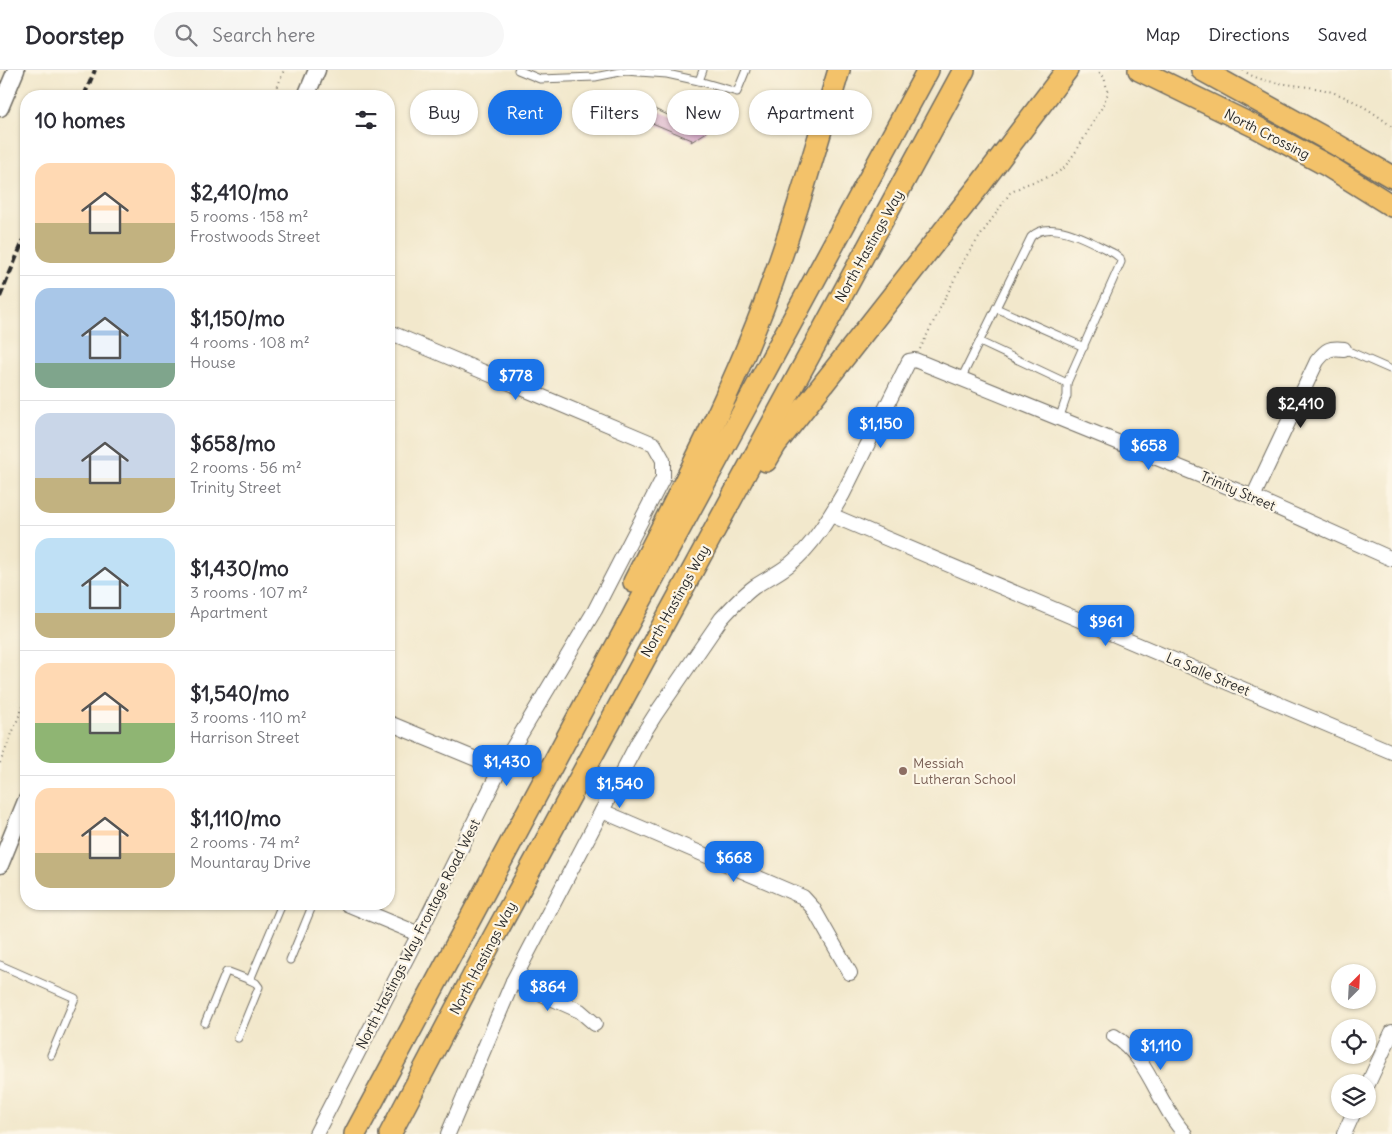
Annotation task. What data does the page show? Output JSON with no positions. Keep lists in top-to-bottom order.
{
  "streets": {
    "main road": ["North Crossing", "North Hastings Way"],
    "street": ["Trinity Street", "La Salle Street", "North Hastings Way Frontage Road West"]
  },
  "places": ["Messiah Lutheran School"],
  "north": "top right",
  "page": {
    "header": "Doorstep",
    "search": "Search here",
    "nav": ["Map", "Directions", "Saved"],
    "chip": [
      "Buy",
      "Rent",
      "Filters",
      "New",
      "Apartment"
    ],
    "heading": "10 homes",
    "list": [
      {
        "name": "$2,410/mo",
        "note": "5 rooms · 158 m² · Frostwoods Street"
      },
      {
        "name": "$1,150/mo",
        "note": "4 rooms · 108 m² · House"
      },
      {
        "name": "$658/mo",
        "note": "2 rooms · 56 m² · Trinity Street"
      },
      {
        "name": "$1,430/mo",
        "note": "3 rooms · 107 m² · Apartment"
      },
      {
        "name": "$1,540/mo",
        "note": "3 rooms · 110 m² · Harrison Street"
      },
      {
        "name": "$1,110/mo",
        "note": "2 rooms · 74 m² · Mountaray Drive"
      }
    ],
    "price": [
      "$778",
      "$2,410",
      "$1,150",
      "$658",
      "$961",
      "$1,430",
      "$1,540",
      "$668",
      "$864",
      "$1,110"
    ]
  }
}
